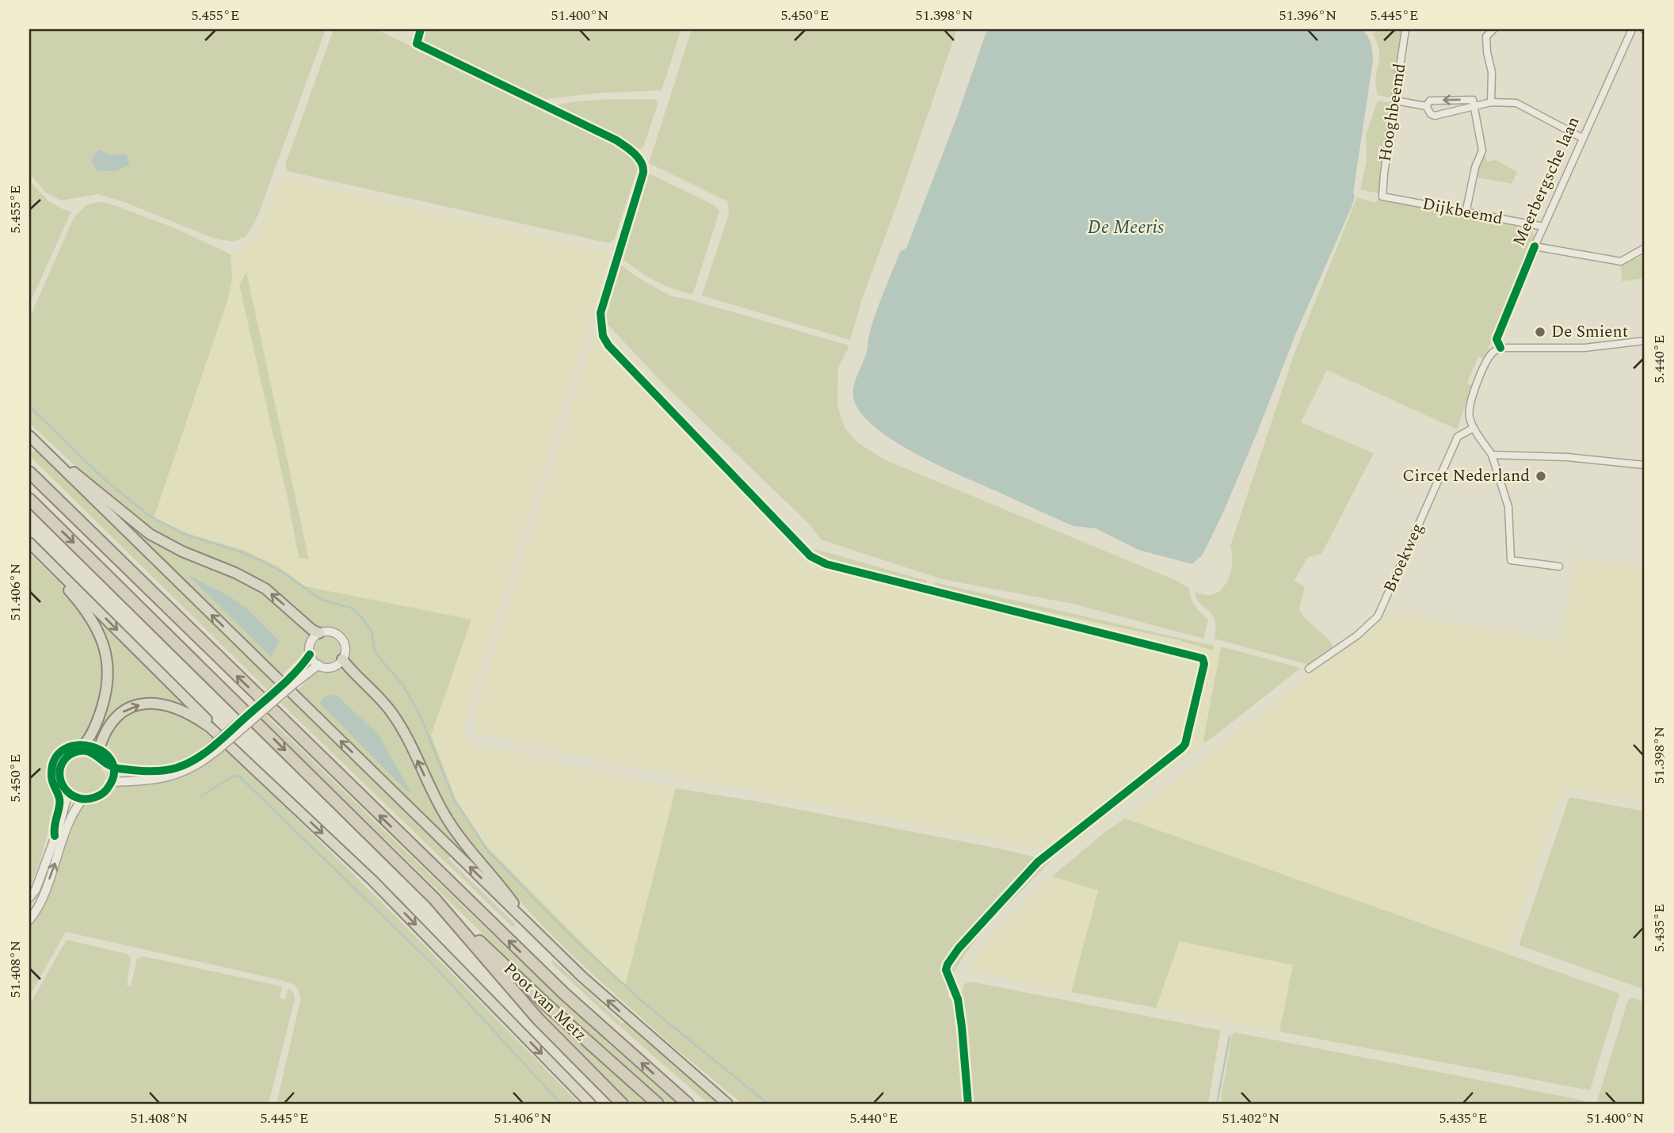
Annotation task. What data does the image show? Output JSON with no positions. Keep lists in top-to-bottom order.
{
  "streets": {
    "highway": ["Poot van Metz"],
    "street": [
      "Hooghbeemd",
      "Meerbergsche laan",
      "Dijkbeemd",
      "Broekweg"
    ]
  },
  "crossings": [
    ["Hooghbeemd", "Dijkbeemd"],
    ["Meerbergsche laan", "Dijkbeemd"]
  ],
  "water": ["De Meeris"],
  "places": ["De Smient", "Circet Nederland"],
  "coordinates": [
    "5.455°E",
    "51.400°N",
    "5.450°E",
    "51.398°N",
    "51.396°N",
    "5.445°E",
    "5.440°E",
    "51.406°N",
    "5.435°E",
    "51.408°N",
    "51.402°N"
  ]
}
